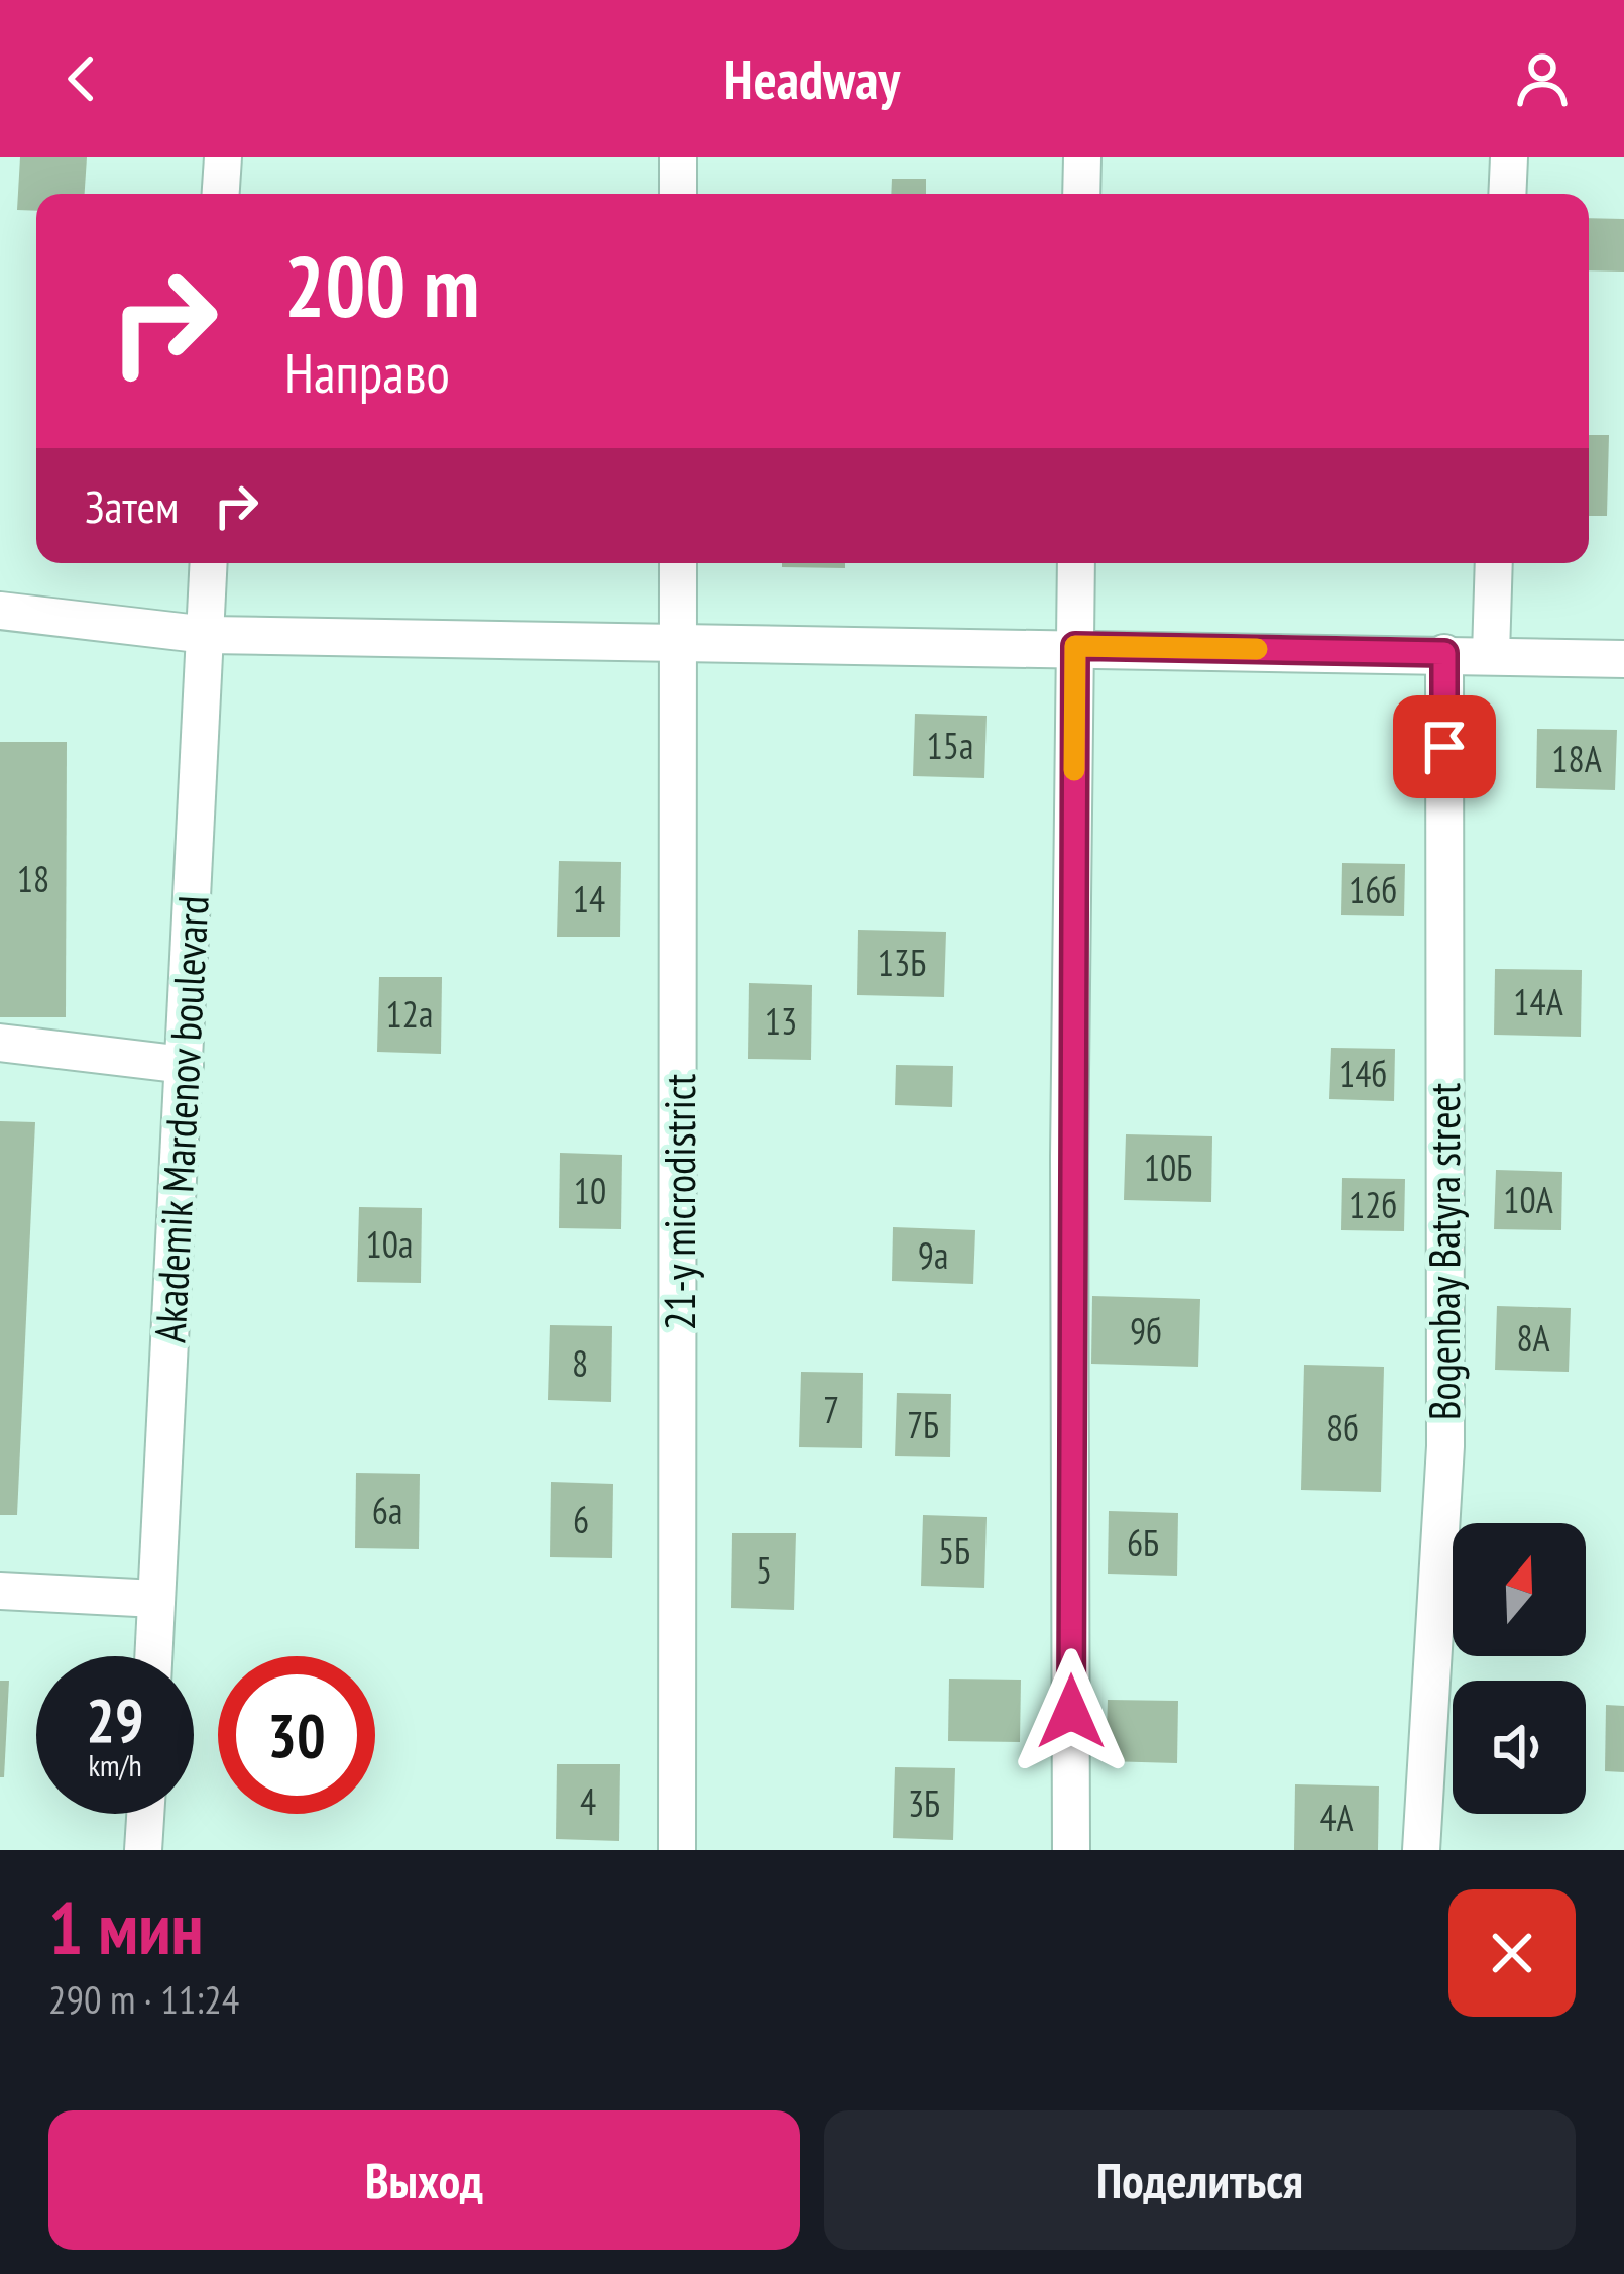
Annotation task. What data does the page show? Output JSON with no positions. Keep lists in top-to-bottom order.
{
  "streets": {
    "street": ["Akademik Mardenov boulevard", "21-y microdistrict", "Bogenbay Batyra street"]
  },
  "house_numbers": [
    "15а",
    "18А",
    "18",
    "16б",
    "14",
    "13Б",
    "14А",
    "12а",
    "13",
    "14б",
    "10Б",
    "10",
    "10А",
    "12б",
    "10а",
    "9а",
    "9б",
    "8А",
    "8",
    "7",
    "7Б",
    "8б",
    "6а",
    "6",
    "6Б",
    "5Б",
    "5",
    "4",
    "3Б",
    "4А"
  ],
  "north": "top",
  "page": {
    "header": "Headway",
    "turn": ["200 m", "Направо"],
    "then": "Затем",
    "speed": "29 km/h",
    "limit": "30",
    "heading": ["1 мин", "290 m · 11:24"],
    "buttons": ["Выход", "Поделиться"]
  }
}
